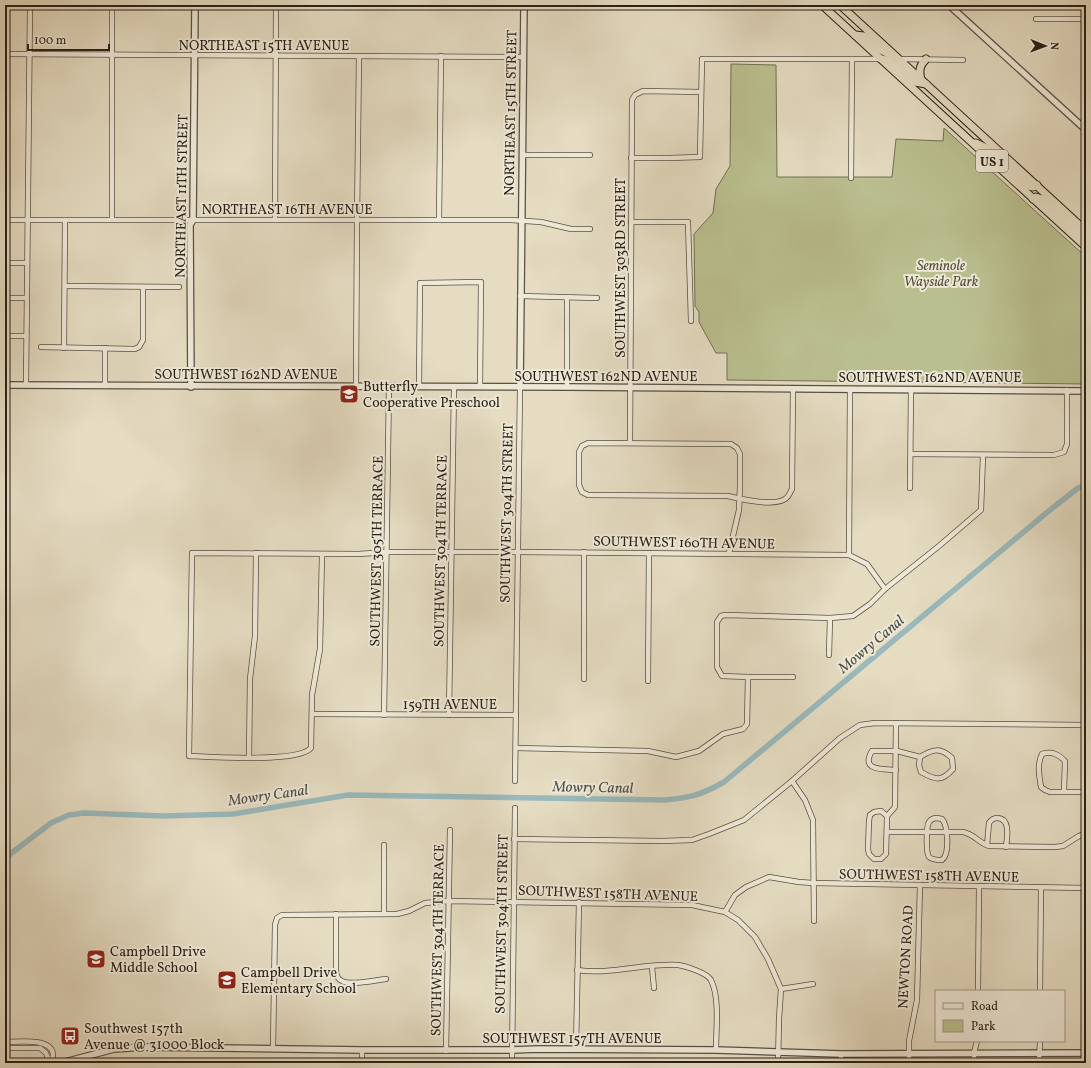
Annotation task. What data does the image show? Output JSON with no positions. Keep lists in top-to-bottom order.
{
  "streets": {
    "highway": ["US 1"],
    "street": [
      "NORTHEAST 15TH AVENUE",
      "NORTHEAST 15TH STREET",
      "NORTHEAST 11TH STREET",
      "NORTHEAST 16TH AVENUE",
      "SOUTHWEST 303RD STREET",
      "SOUTHWEST 162ND AVENUE",
      "SOUTHWEST 304TH STREET",
      "SOUTHWEST 160TH AVENUE",
      "SOUTHWEST 305TH TERRACE",
      "SOUTHWEST 304TH TERRACE",
      "159TH AVENUE",
      "SOUTHWEST 158TH AVENUE",
      "NEWTON ROAD",
      "SOUTHWEST 157TH AVENUE"
    ]
  },
  "crossings": [
    ["NORTHEAST 15TH AVENUE", "NORTHEAST 15TH STREET"],
    ["NORTHEAST 15TH AVENUE", "NORTHEAST 11TH STREET"],
    ["NORTHEAST 15TH STREET", "NORTHEAST 16TH AVENUE"],
    ["NORTHEAST 15TH STREET", "SOUTHWEST 304TH STREET"],
    ["NORTHEAST 11TH STREET", "NORTHEAST 16TH AVENUE"],
    ["NORTHEAST 11TH STREET", "SOUTHWEST 162ND AVENUE"],
    ["NORTHEAST 16TH AVENUE", "SOUTHWEST 304TH STREET"],
    ["SOUTHWEST 303RD STREET", "SOUTHWEST 162ND AVENUE"],
    ["SOUTHWEST 162ND AVENUE", "SOUTHWEST 304TH STREET"],
    ["SOUTHWEST 162ND AVENUE", "SOUTHWEST 305TH TERRACE"],
    ["SOUTHWEST 162ND AVENUE", "SOUTHWEST 304TH TERRACE"],
    ["SOUTHWEST 304TH STREET", "SOUTHWEST 160TH AVENUE"],
    ["SOUTHWEST 304TH STREET", "159TH AVENUE"],
    ["SOUTHWEST 304TH STREET", "SOUTHWEST 158TH AVENUE"],
    ["SOUTHWEST 304TH STREET", "SOUTHWEST 157TH AVENUE"],
    ["SOUTHWEST 160TH AVENUE", "SOUTHWEST 305TH TERRACE"],
    ["SOUTHWEST 160TH AVENUE", "SOUTHWEST 304TH TERRACE"],
    ["SOUTHWEST 305TH TERRACE", "159TH AVENUE"],
    ["SOUTHWEST 304TH TERRACE", "159TH AVENUE"],
    ["SOUTHWEST 304TH TERRACE", "SOUTHWEST 158TH AVENUE"],
    ["SOUTHWEST 304TH TERRACE", "SOUTHWEST 157TH AVENUE"],
    ["SOUTHWEST 158TH AVENUE", "NEWTON ROAD"],
    ["SOUTHWEST 158TH AVENUE", "SOUTHWEST 157TH AVENUE"],
    ["NEWTON ROAD", "SOUTHWEST 157TH AVENUE"]
  ],
  "water": ["Mowry Canal"],
  "parks": ["Seminole Wayside Park"],
  "places": {
    "school or university": ["Butterfly Cooperative Preschool", "Campbell Drive Middle School", "Campbell Drive Elementary School"],
    "bus stop": ["Southwest 157th Avenue @ 31000 Block"]
  },
  "legend": ["Road", "Park"],
  "scale_bar": "100 m",
  "north": "right"
}
